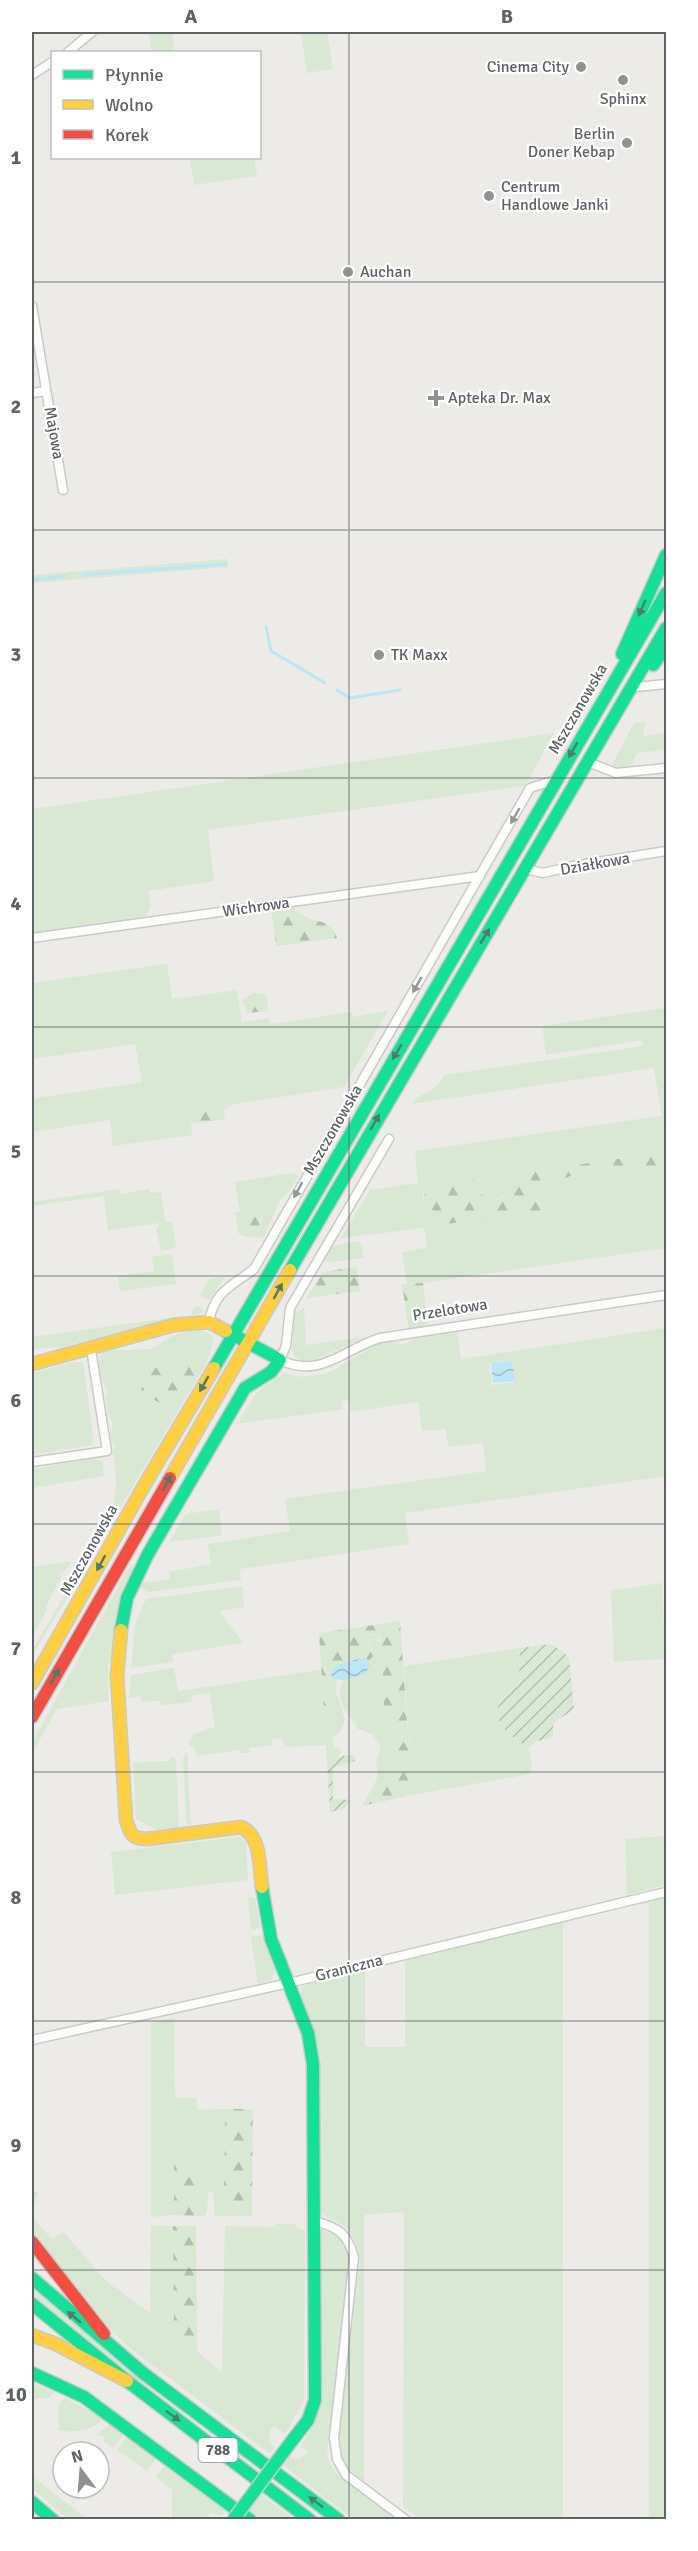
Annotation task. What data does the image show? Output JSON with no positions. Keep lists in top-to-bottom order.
{
  "streets": {
    "main road": ["Mszczonowska", "Przelotowa", "788"],
    "street": [
      "Majowa",
      "Działkowa",
      "Wichrowa",
      "Graniczna"
    ]
  },
  "crossings": [
    ["Mszczonowska", "Działkowa"],
    ["Mszczonowska", "Przelotowa"]
  ],
  "places": {
    "other": [
      "Cinema City",
      "Sphinx",
      "Berlin Doner Kebap",
      "Centrum Handlowe Janki",
      "Auchan",
      "TK Maxx"
    ],
    "health": ["Apteka Dr. Max"]
  },
  "legend": ["Płynnie", "Wolno", "Korek"],
  "north": "top",
  "grid": {
    "columns": ["A", "B"],
    "rows": [
      "1",
      "2",
      "3",
      "4",
      "5",
      "6",
      "7",
      "8",
      "9",
      "10"
    ]
  }
}
